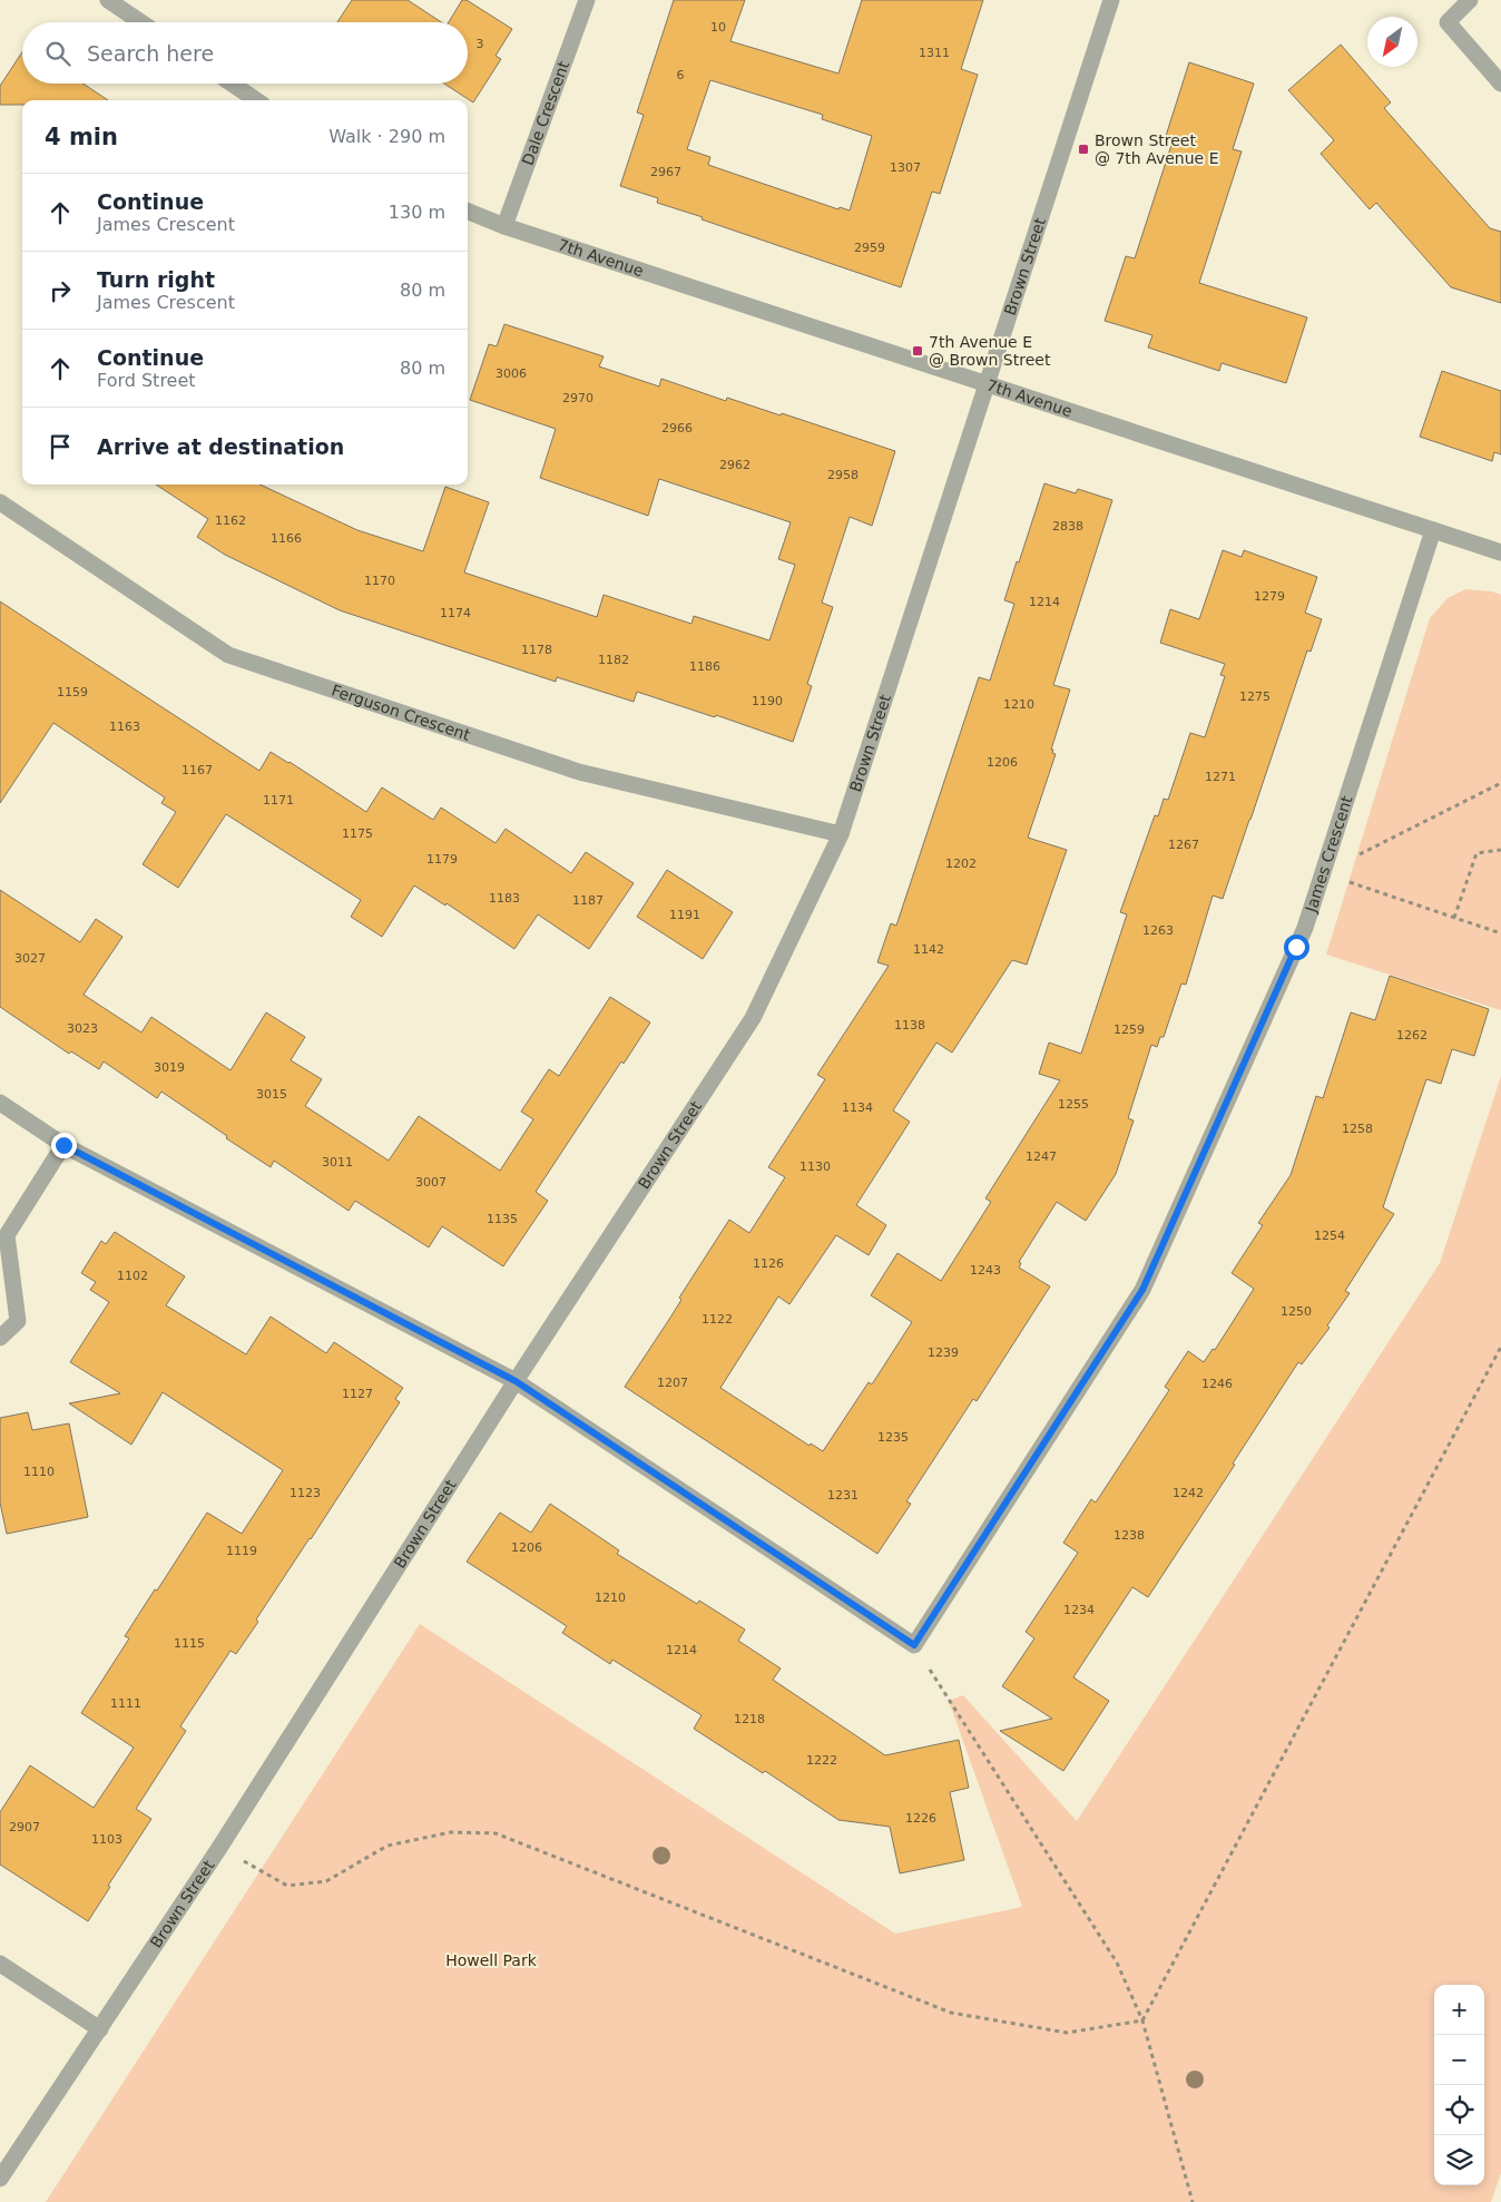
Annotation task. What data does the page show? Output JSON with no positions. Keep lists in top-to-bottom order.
{
  "streets": {
    "street": [
      "Dale Crescent",
      "7th Avenue",
      "Brown Street",
      "Ferguson Crescent",
      "James Crescent"
    ]
  },
  "crossings": [
    ["Dale Crescent", "7th Avenue"],
    ["7th Avenue", "Brown Street"],
    ["7th Avenue", "James Crescent"],
    ["Brown Street", "Ferguson Crescent"]
  ],
  "parks": ["Howell Park"],
  "places": {
    "transit": ["Brown Street @ 7th Avenue E", "7th Avenue E @ Brown Street"]
  },
  "house_numbers": [
    "10",
    "3",
    "1311",
    "6",
    "1307",
    "2967",
    "2959",
    "3006",
    "2970",
    "2966",
    "2962",
    "2958",
    "1162",
    "2838",
    "1166",
    "1170",
    "1279",
    "1214",
    "1174",
    "1178",
    "1182",
    "1186",
    "1159",
    "1275",
    "1190",
    "1210",
    "1163",
    "1206",
    "1167",
    "1271",
    "1171",
    "1175",
    "1267",
    "1179",
    "1202",
    "1183",
    "1187",
    "1191",
    "1263",
    "1142",
    "3027",
    "1138",
    "3023",
    "1259",
    "1262",
    "3019",
    "3015",
    "1255",
    "1134",
    "1258",
    "1247",
    "3011",
    "1130",
    "3007",
    "1135",
    "1254",
    "1126",
    "1243",
    "1102",
    "1250",
    "1122",
    "1239",
    "1207",
    "1246",
    "1127",
    "1235",
    "1110",
    "1123",
    "1242",
    "1231",
    "1238",
    "1206",
    "1119",
    "1210",
    "1234",
    "1115",
    "1214",
    "1111",
    "1218",
    "1222",
    "1226",
    "2907",
    "1103"
  ],
  "north": "bottom left",
  "page": {
    "search": "Search here",
    "heading": ["4 min", "Walk · 290 m"],
    "list": [
      ["Continue", "James Crescent", "130 m"],
      ["Turn right", "James Crescent", "80 m"],
      ["Continue", "Ford Street", "80 m"],
      "Arrive at destination"
    ],
    "map_buttons": ["+", "−"]
  }
}
